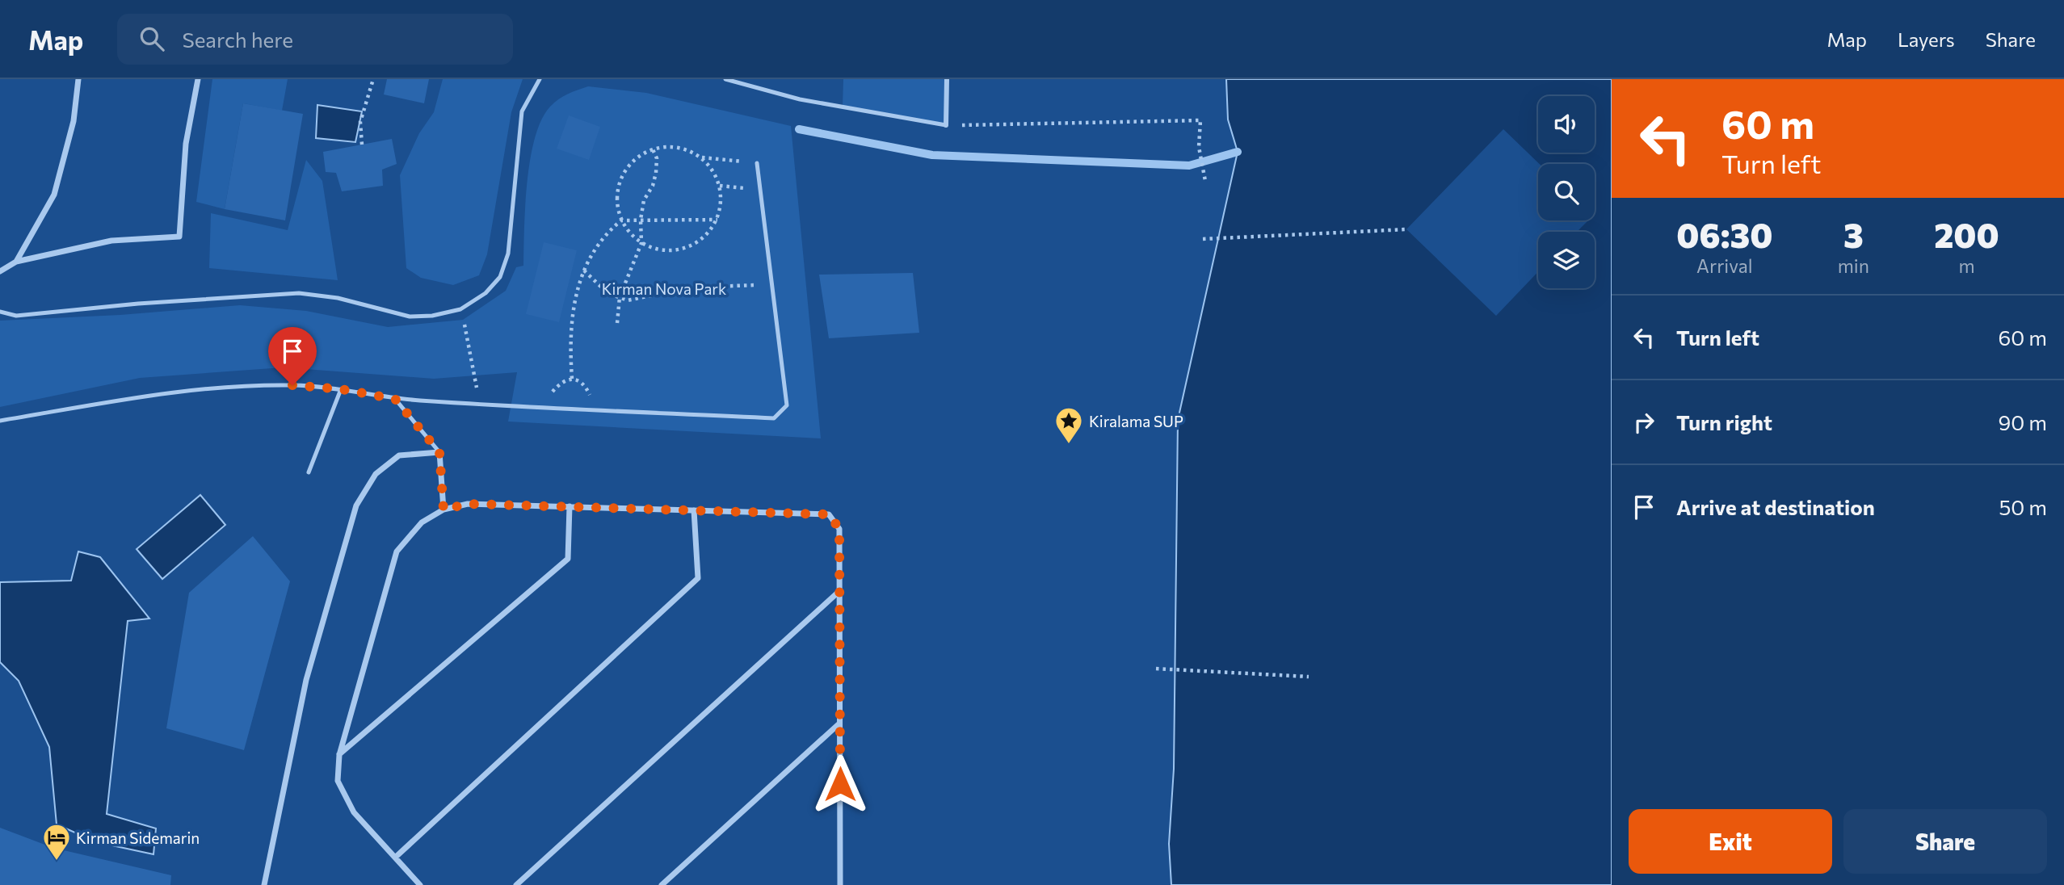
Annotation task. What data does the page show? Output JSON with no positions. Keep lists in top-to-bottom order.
{
  "parks": ["Kirman Nova Park"],
  "places": {
    "place": ["Kiralama SUP"],
    "hotel": ["Kirman Sidemarin"]
  },
  "page": {
    "header": "Map",
    "search": "Search here",
    "nav": ["Map", "Layers", "Share"],
    "turn": ["60 m", "Turn left"],
    "eta": [
      "06:30",
      "Arrival",
      "3",
      "min",
      "200",
      "m"
    ],
    "list": [
      {
        "name": "Turn left",
        "value": "60 m"
      },
      {
        "name": "Turn right",
        "value": "90 m"
      },
      {
        "name": "Arrive at destination",
        "value": "50 m"
      }
    ],
    "buttons": ["Exit", "Share"]
  }
}
